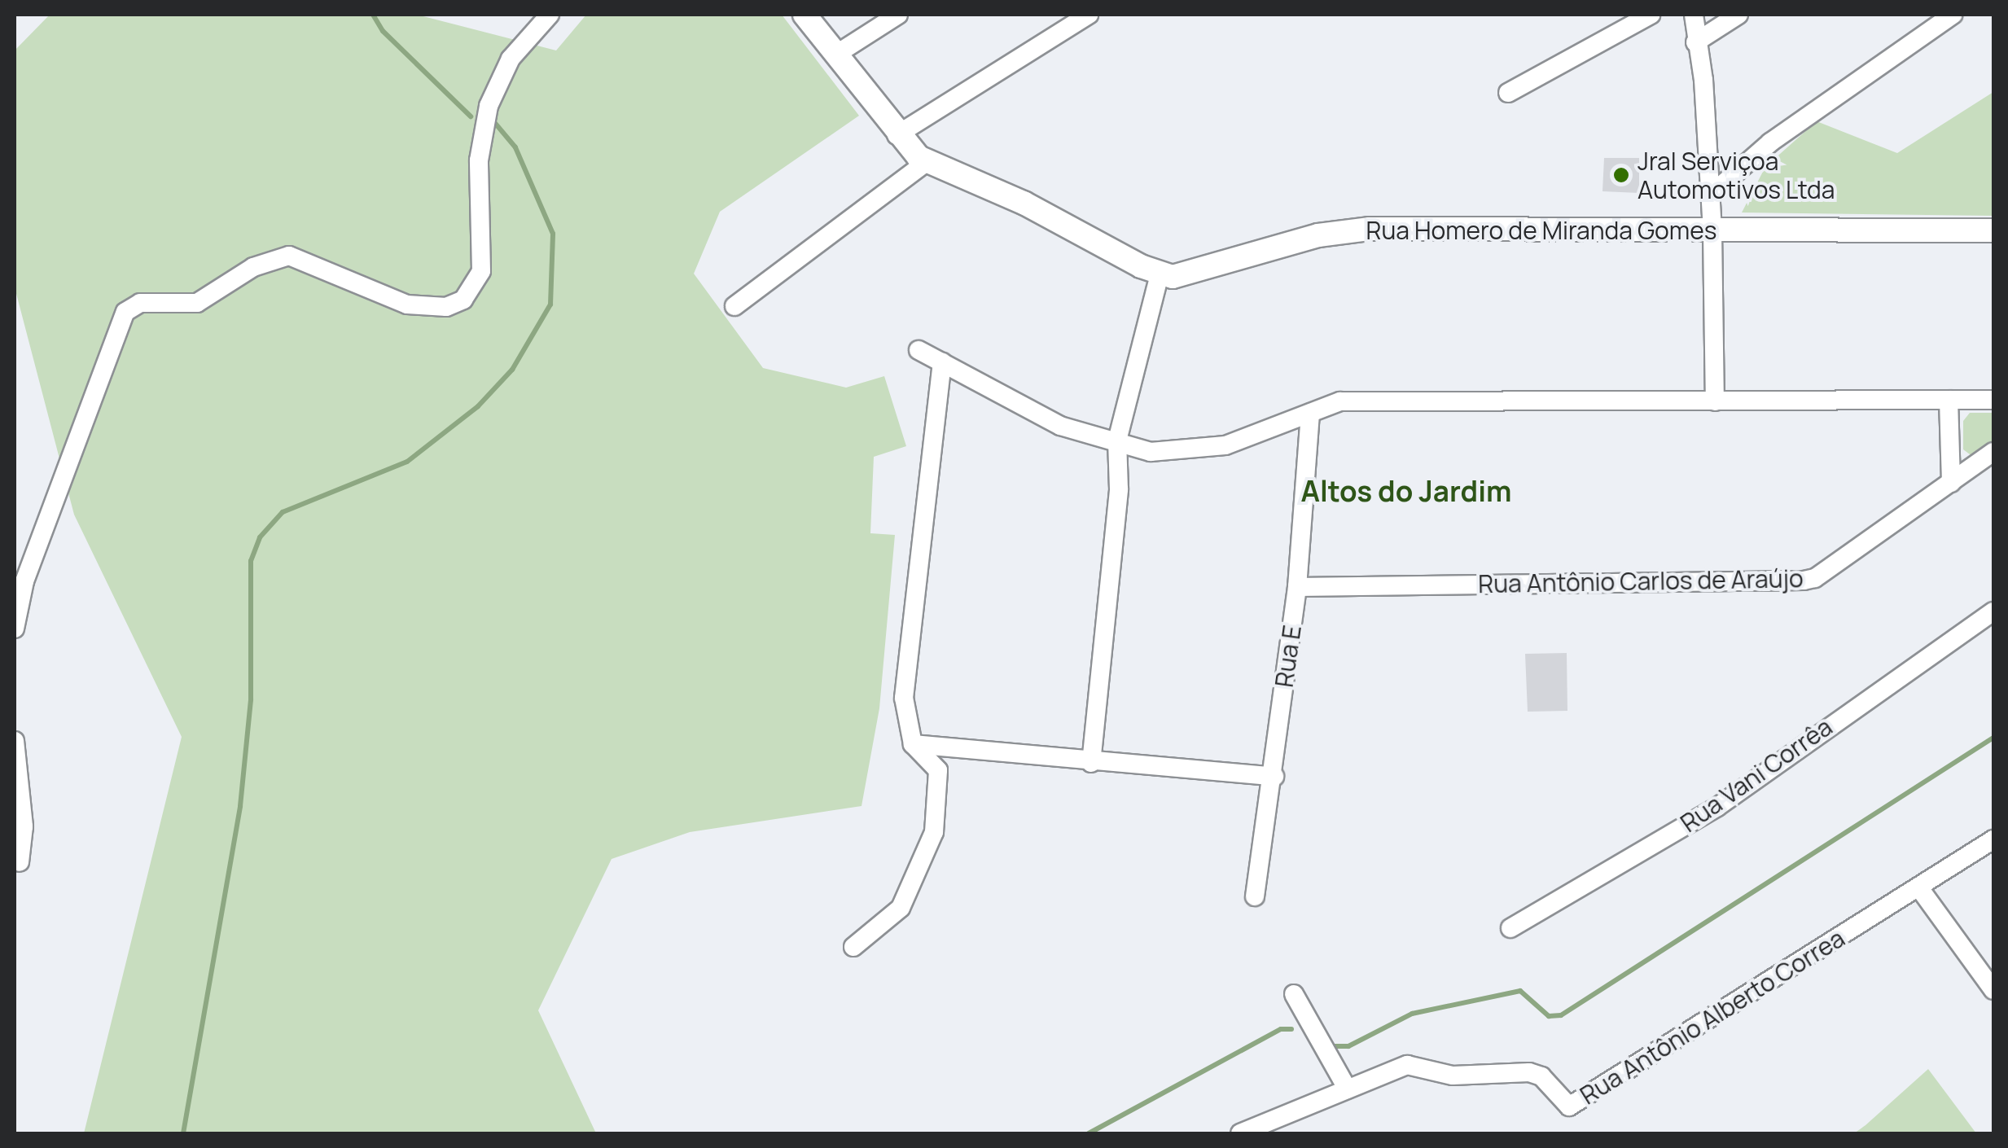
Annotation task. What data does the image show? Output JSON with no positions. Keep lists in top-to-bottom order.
{
  "streets": {
    "street": [
      "Rua Homero de Miranda Gomes",
      "Rua Antônio Carlos de Araújo",
      "Rua E",
      "Rua Vani Corrêa",
      "Rua Antônio Alberto Correa"
    ]
  },
  "crossings": [
    ["Rua Antônio Carlos de Araújo", "Rua E"]
  ],
  "districts": ["Altos do Jardim"],
  "places": ["Jral Serviçoa Automotivos Ltda"]
}
